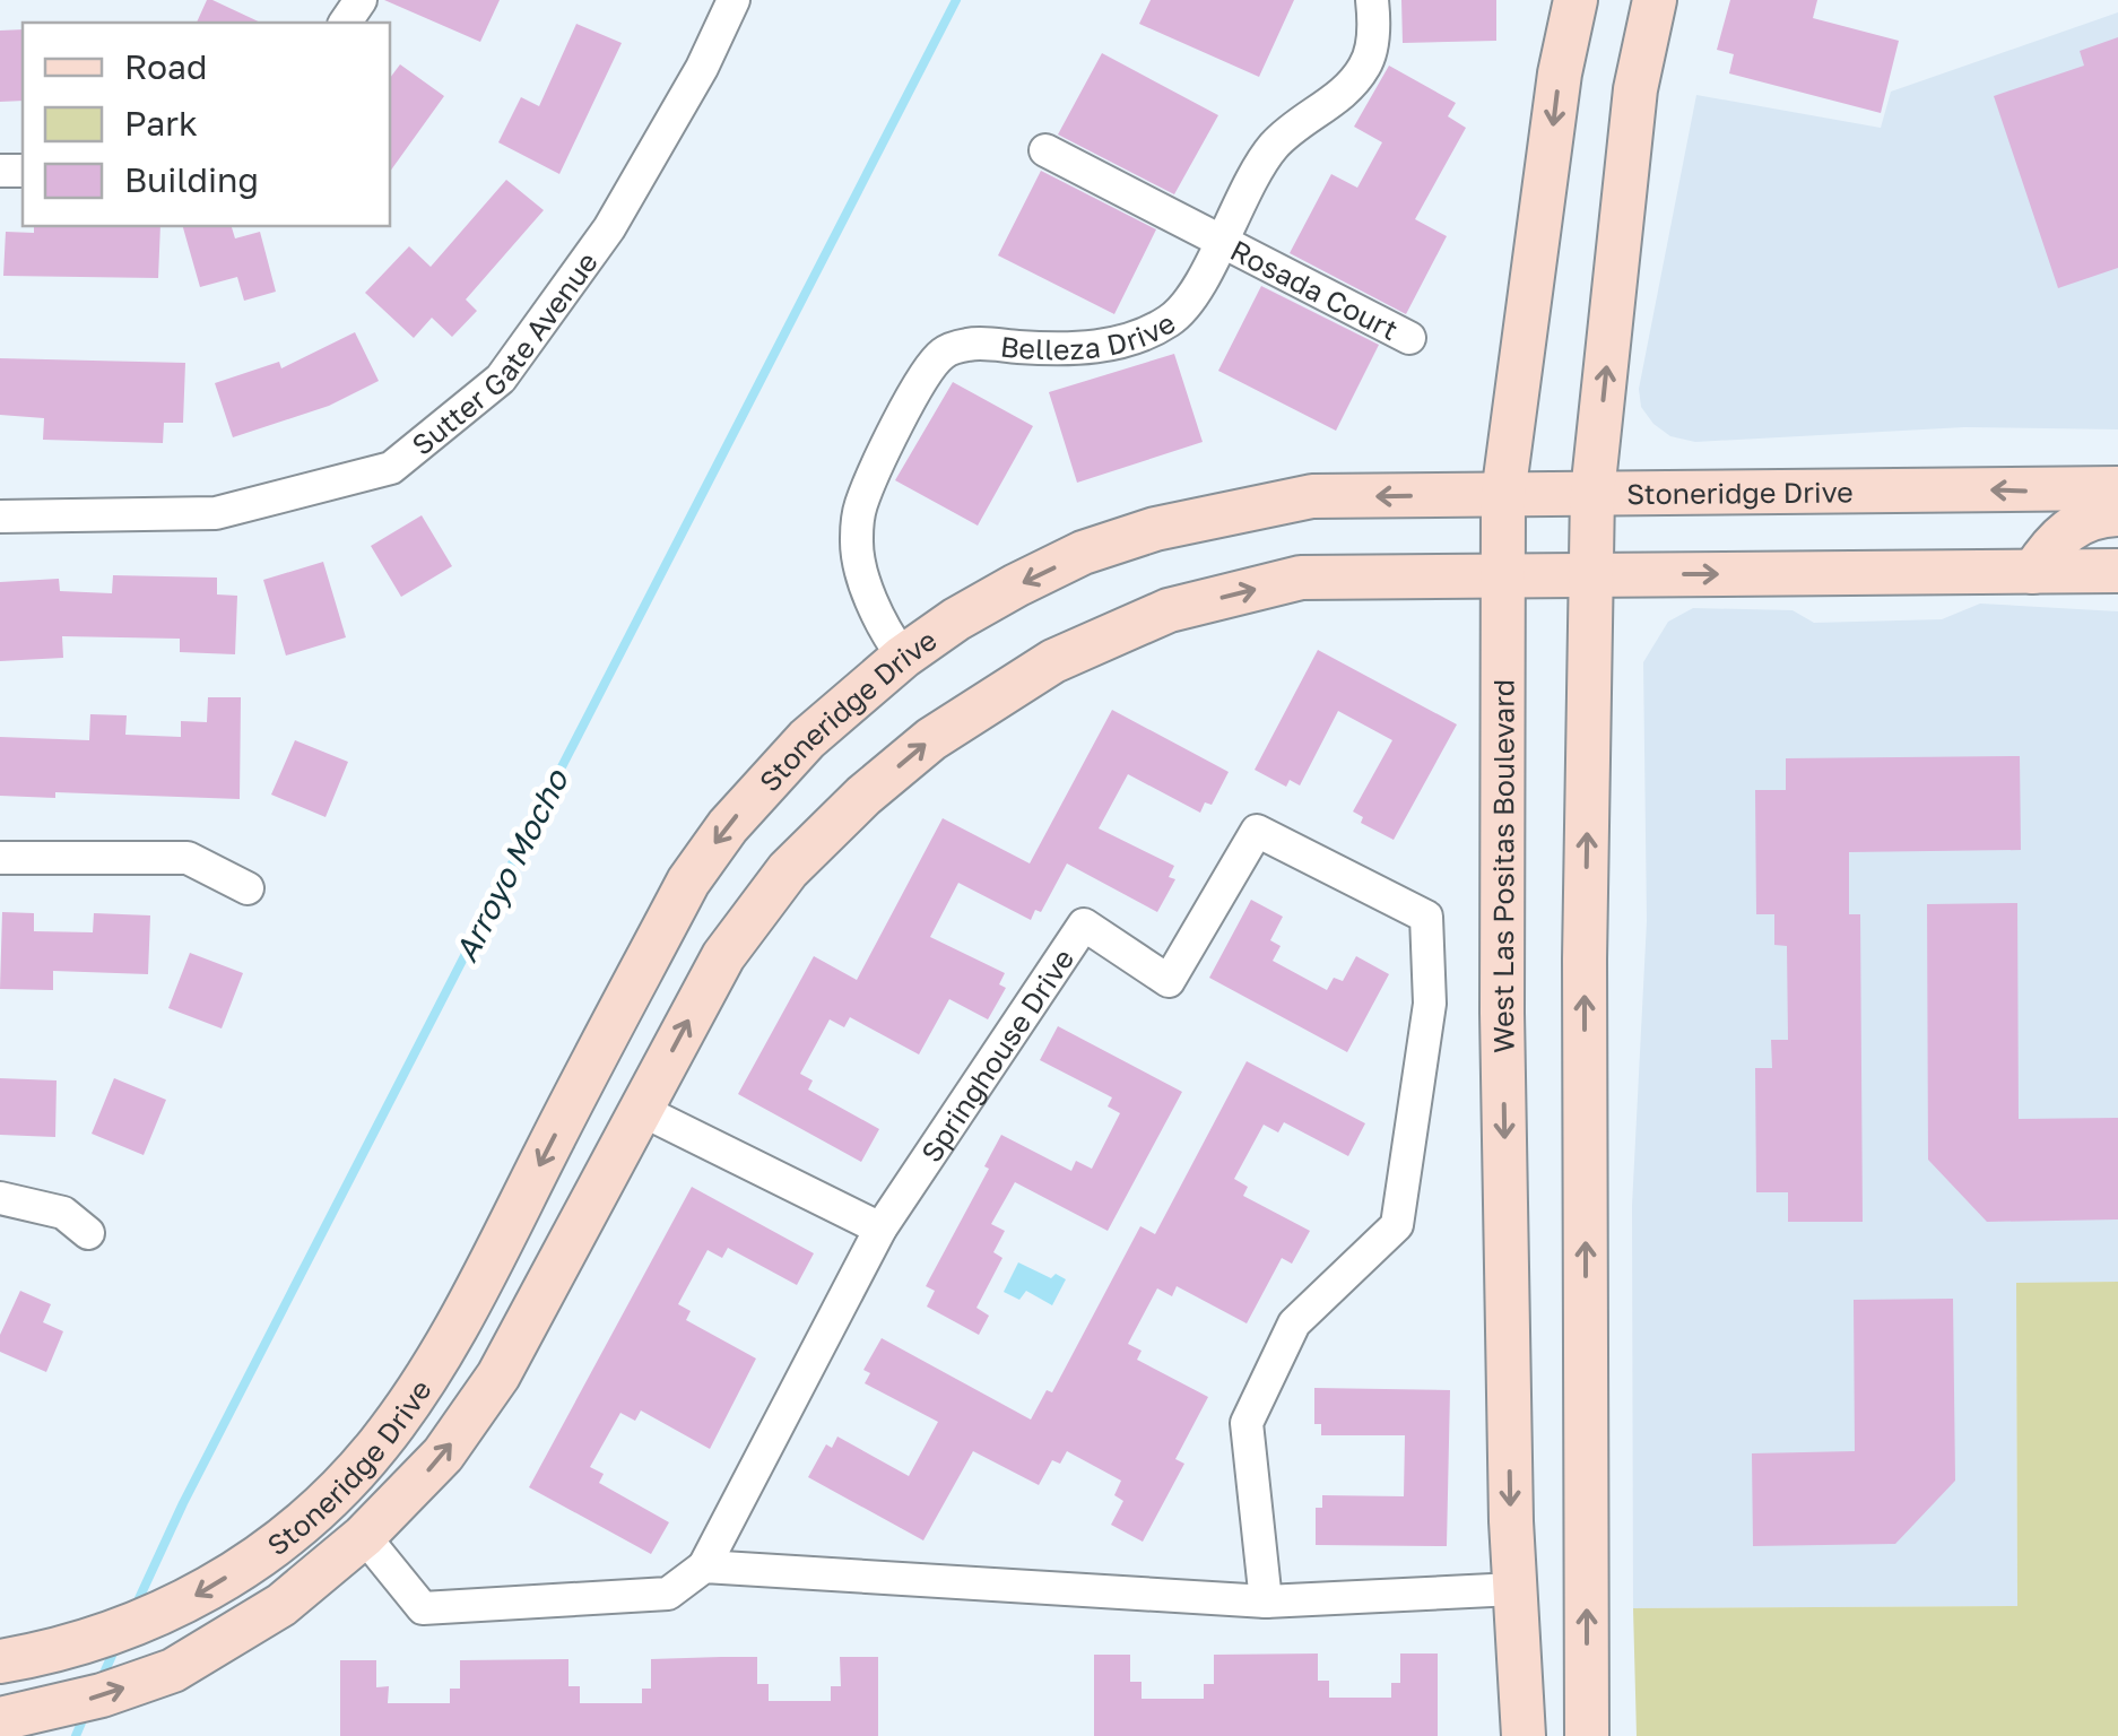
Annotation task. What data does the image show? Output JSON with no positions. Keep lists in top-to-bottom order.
{
  "streets": {
    "main road": ["Stoneridge Drive", "West Las Positas Boulevard"],
    "street": [
      "Rosada Court",
      "Belleza Drive",
      "Sutter Gate Avenue",
      "Springhouse Drive"
    ]
  },
  "crossings": [
    ["Rosada Court", "Belleza Drive"],
    ["Belleza Drive", "Stoneridge Drive"],
    ["Stoneridge Drive", "West Las Positas Boulevard"]
  ],
  "water": ["Arroyo Mocho"],
  "legend": ["Road", "Park", "Building"]
}
